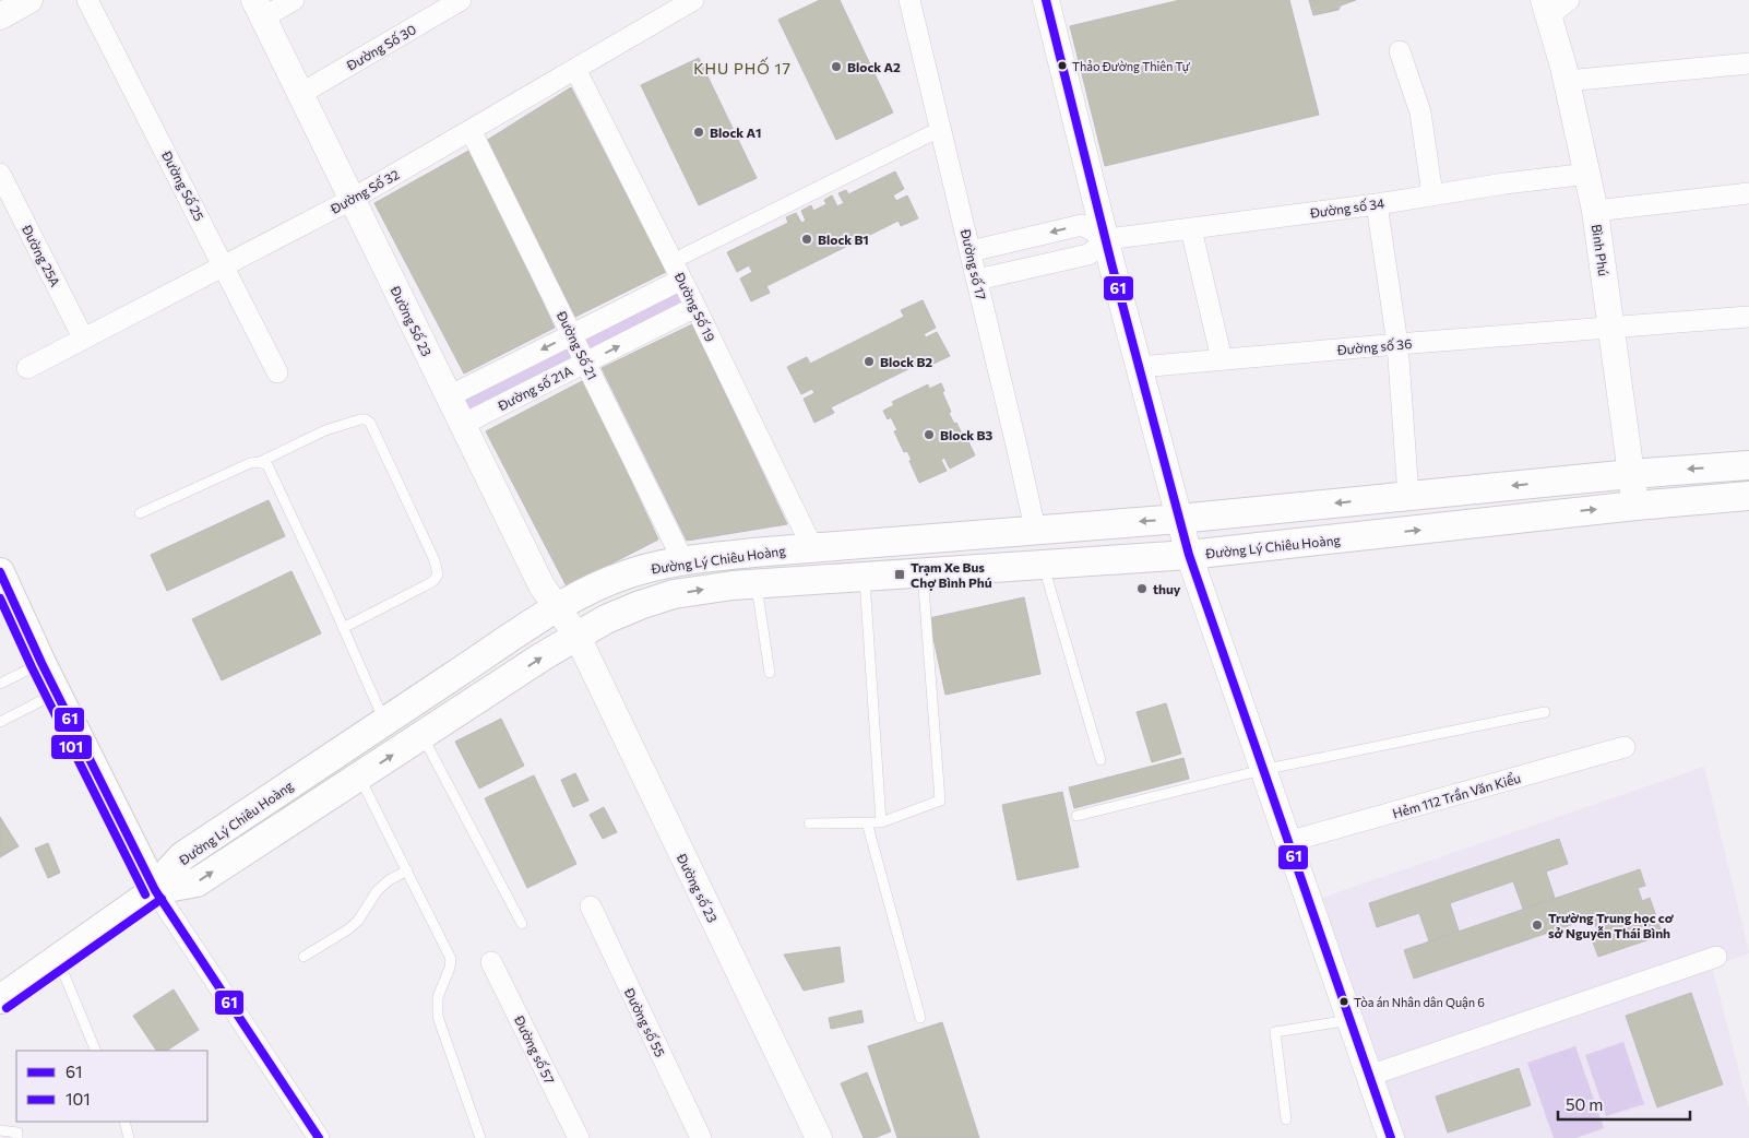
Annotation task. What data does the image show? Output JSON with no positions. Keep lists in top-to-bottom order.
{
  "streets": {
    "main road": ["Đường Lý Chiêu Hoàng"],
    "street": [
      "Đường Số 30",
      "Đường Số 25",
      "Đường Số 32",
      "Đường số 34",
      "Bình Phú",
      "Đường 25A",
      "Đường số 17",
      "Đường Số 19",
      "Đường Số 23",
      "Đường Số 21",
      "Đường số 36",
      "Đường số 21A",
      "Hẻm 112 Trần Văn Kiểu",
      "Đường số 23",
      "Đường số 55",
      "Đường số 57"
    ]
  },
  "crossings": [
    ["Đường Số 30", "Đường Số 23"],
    ["Đường Số 25", "Đường Số 32"],
    ["Đường Số 32", "Đường 25A"],
    ["Đường Số 32", "Đường Số 19"],
    ["Đường Số 32", "Đường Số 23"],
    ["Đường Số 32", "Đường Số 21"],
    ["Đường số 34", "Bình Phú"],
    ["Đường số 34", "Đường số 17"],
    ["Bình Phú", "Đường số 36"],
    ["Bình Phú", "Đường Lý Chiêu Hoàng"],
    ["Đường số 17", "Đường Lý Chiêu Hoàng"],
    ["Đường Số 19", "Đường số 21A"],
    ["Đường Số 19", "Đường Lý Chiêu Hoàng"],
    ["Đường Số 23", "Đường số 21A"],
    ["Đường Số 23", "Đường Lý Chiêu Hoàng"],
    ["Đường Số 23", "Đường số 23"],
    ["Đường Số 21", "Đường số 21A"],
    ["Đường Số 21", "Đường Lý Chiêu Hoàng"],
    ["Đường Lý Chiêu Hoàng", "Đường số 23"]
  ],
  "districts": ["KHU PHỐ 17"],
  "places": {
    "other": [
      "Thảo Đường Thiên Tự",
      "Block A2",
      "Block A1",
      "Block B1",
      "Block B2",
      "Block B3",
      "thuy",
      "Trường Trung học cơ sở Nguyễn Thái Bình",
      "Tòa án Nhân dân Quận 6"
    ],
    "transit": ["Trạm Xe Bus Chợ Bình Phú"]
  },
  "lines": ["transit line 61", "transit line 101"],
  "legend": ["61", "101"],
  "scale_bar": "50 m"
}
